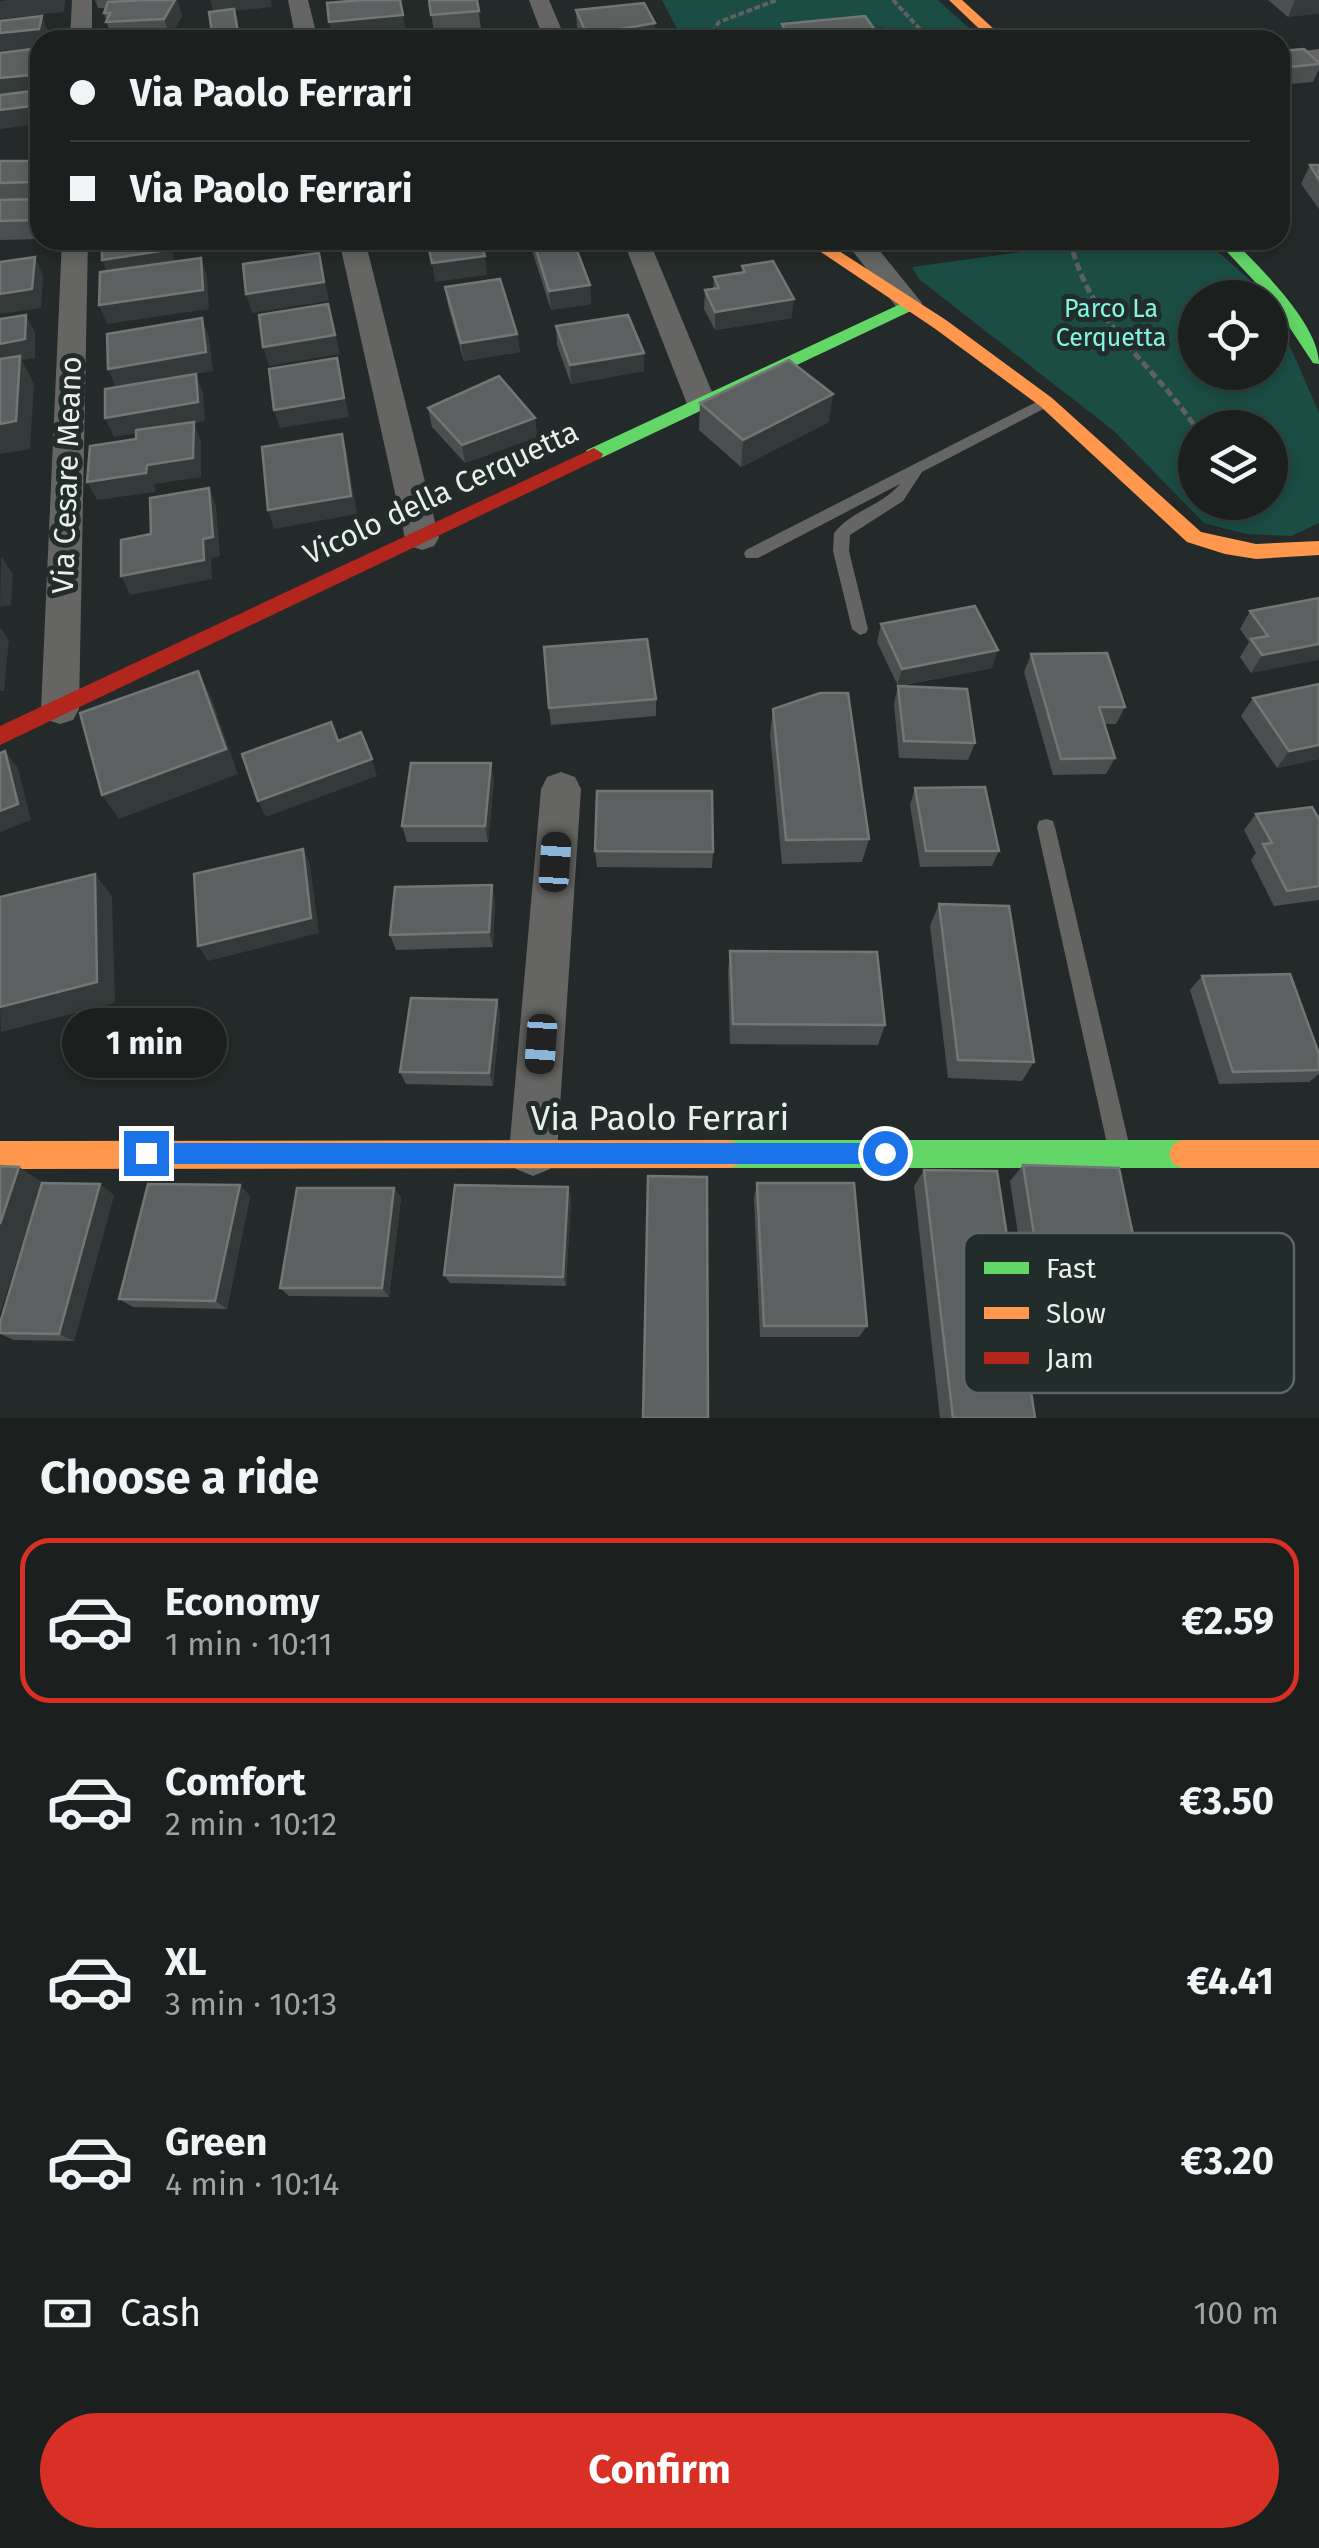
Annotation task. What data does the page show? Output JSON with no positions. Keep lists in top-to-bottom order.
{
  "streets": {
    "street": ["Via Cesare Meano", "Vicolo della Cerquetta", "Via Paolo Ferrari"]
  },
  "crossings": [
    ["Via Cesare Meano", "Vicolo della Cerquetta"]
  ],
  "parks": ["Parco La Cerquetta"],
  "legend": ["Fast", "Slow", "Jam"],
  "page": {
    "banner": ["Via Paolo Ferrari", "Via Paolo Ferrari"],
    "bubble": "1 min",
    "heading": "Choose a ride",
    "list": [
      {
        "name": "Economy",
        "note": "1 min · 10:11",
        "value": "€2.59"
      },
      {
        "name": "Comfort",
        "note": "2 min · 10:12",
        "value": "€3.50"
      },
      {
        "name": "XL",
        "note": "3 min · 10:13",
        "value": "€4.41"
      },
      {
        "name": "Green",
        "note": "4 min · 10:14",
        "value": "€3.20"
      }
    ],
    "pay": ["Cash", "100 m"],
    "buttons": "Confirm"
  }
}
